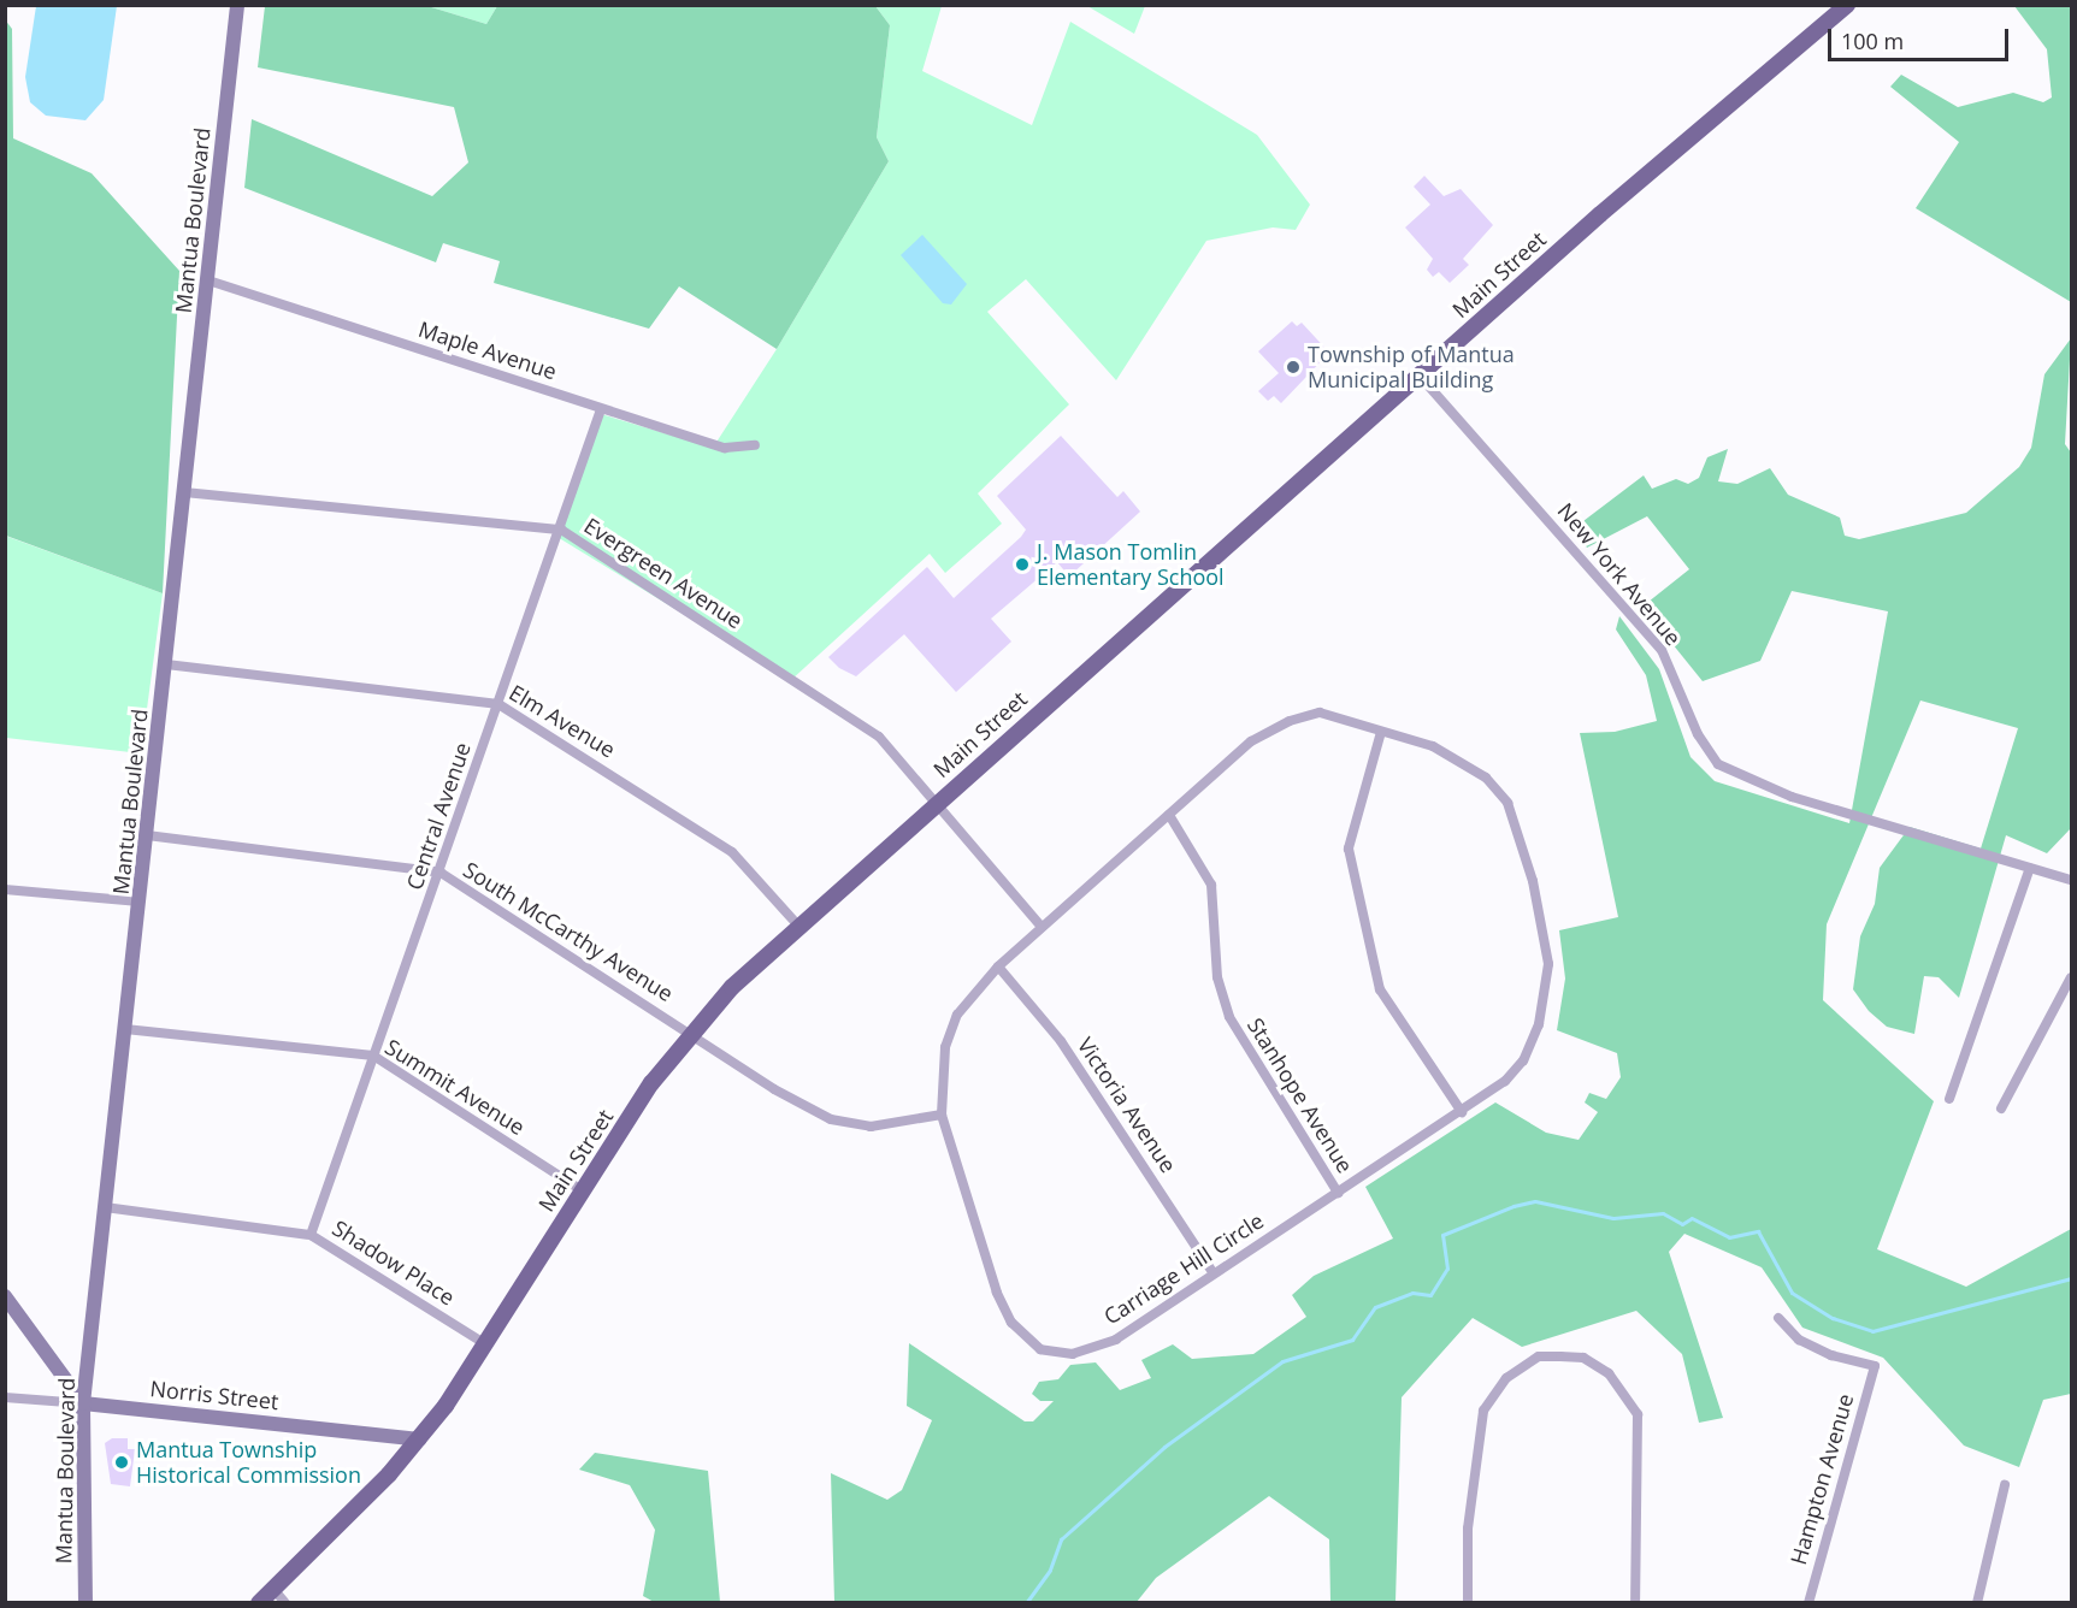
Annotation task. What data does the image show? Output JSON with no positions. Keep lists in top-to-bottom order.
{
  "streets": {
    "main road": ["Mantua Boulevard", "Main Street", "Norris Street"],
    "street": [
      "Maple Avenue",
      "Evergreen Avenue",
      "New York Avenue",
      "Elm Avenue",
      "Central Avenue",
      "South McCarthy Avenue",
      "Summit Avenue",
      "Stanhope Avenue",
      "Victoria Avenue",
      "Shadow Place",
      "Carriage Hill Circle",
      "Hampton Avenue"
    ]
  },
  "crossings": [
    ["Mantua Boulevard", "Maple Avenue"],
    ["Mantua Boulevard", "Evergreen Avenue"],
    ["Mantua Boulevard", "Elm Avenue"],
    ["Mantua Boulevard", "South McCarthy Avenue"],
    ["Mantua Boulevard", "Summit Avenue"],
    ["Mantua Boulevard", "Shadow Place"],
    ["Mantua Boulevard", "Norris Street"],
    ["Main Street", "Evergreen Avenue"],
    ["Main Street", "New York Avenue"],
    ["Main Street", "Elm Avenue"],
    ["Main Street", "South McCarthy Avenue"],
    ["Main Street", "Summit Avenue"],
    ["Main Street", "Shadow Place"],
    ["Main Street", "Norris Street"],
    ["Maple Avenue", "Central Avenue"],
    ["Evergreen Avenue", "Central Avenue"],
    ["Evergreen Avenue", "Carriage Hill Circle"],
    ["Elm Avenue", "Central Avenue"],
    ["Central Avenue", "South McCarthy Avenue"],
    ["Central Avenue", "Summit Avenue"],
    ["Central Avenue", "Shadow Place"],
    ["South McCarthy Avenue", "Carriage Hill Circle"],
    ["Stanhope Avenue", "Carriage Hill Circle"],
    ["Victoria Avenue", "Carriage Hill Circle"]
  ],
  "places": ["Township of Mantua Municipal Building", "J. Mason Tomlin Elementary School", "Mantua Township Historical Commission"],
  "scale_bar": "100 m"
}
